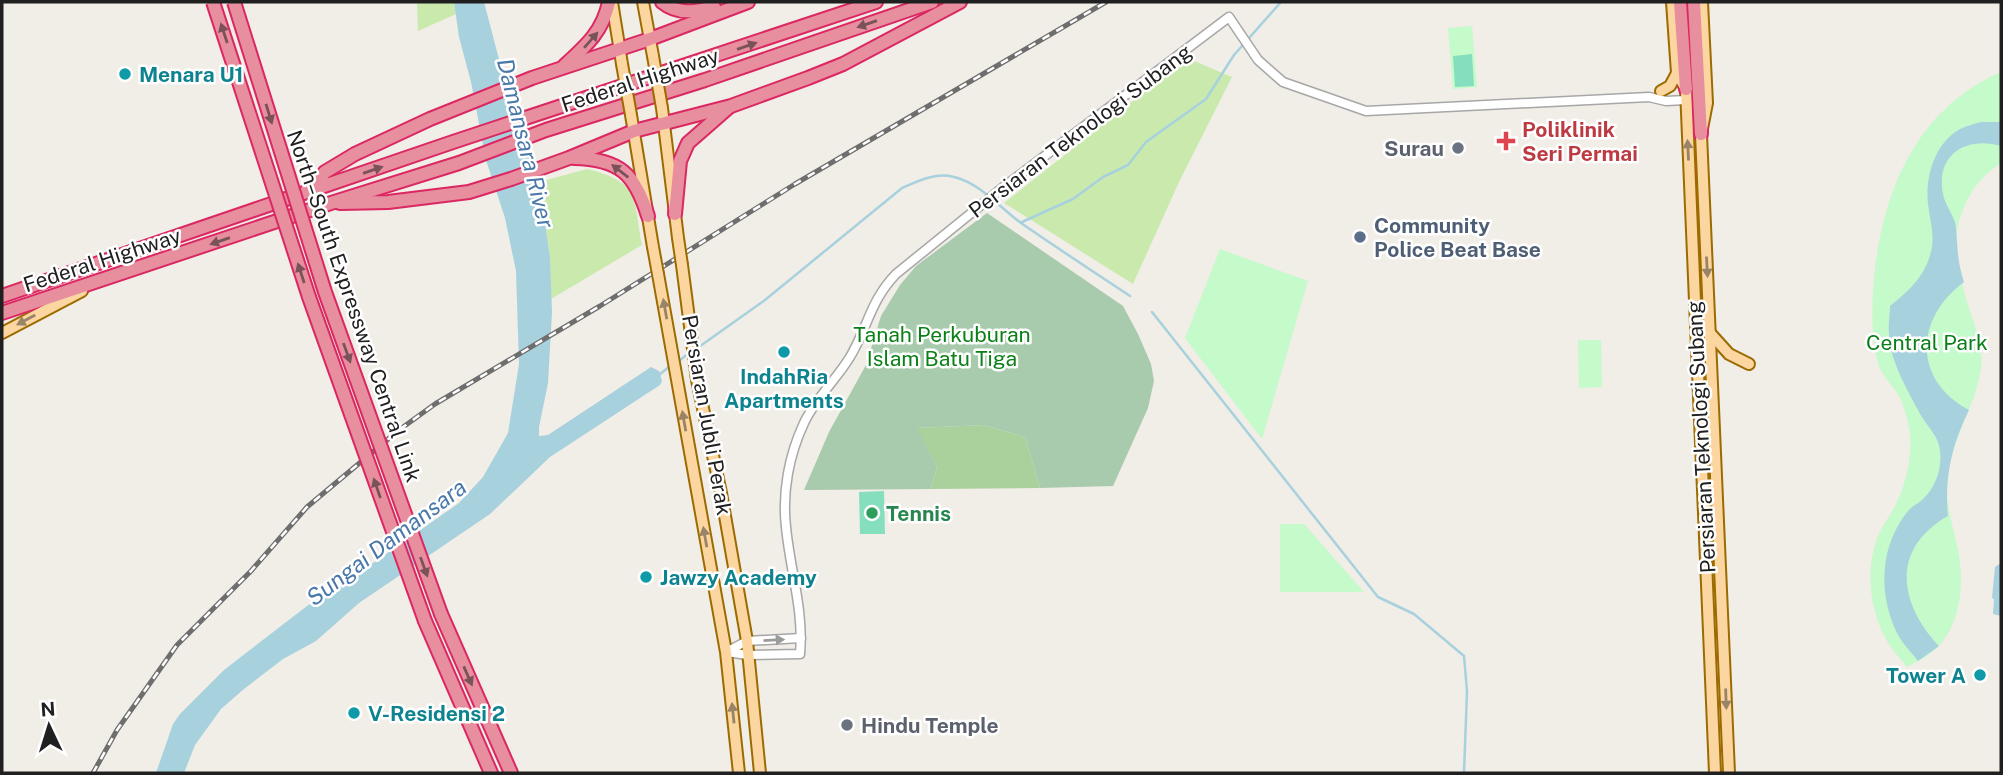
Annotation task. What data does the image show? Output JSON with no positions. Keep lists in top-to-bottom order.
{
  "streets": {
    "highway": ["Federal Highway", "North–South Expressway Central Link"],
    "main road": ["Persiaran Teknologi Subang", "Persiaran Jubli Perak"]
  },
  "crossings": [
    ["Persiaran Teknologi Subang", "Persiaran Jubli Perak"]
  ],
  "water": ["Damansara River", "Sungai Damansara"],
  "parks": ["Tanah Perkuburan Islam Batu Tiga", "Central Park"],
  "places": {
    "other": [
      "Menara U1",
      "Surau",
      "Community Police Beat Base",
      "IndahRia Apartments",
      "Tennis",
      "Jawzy Academy",
      "Tower A",
      "V-Residensi 2",
      "Hindu Temple"
    ],
    "health": ["Poliklinik Seri Permai"]
  },
  "north": "top"
}
